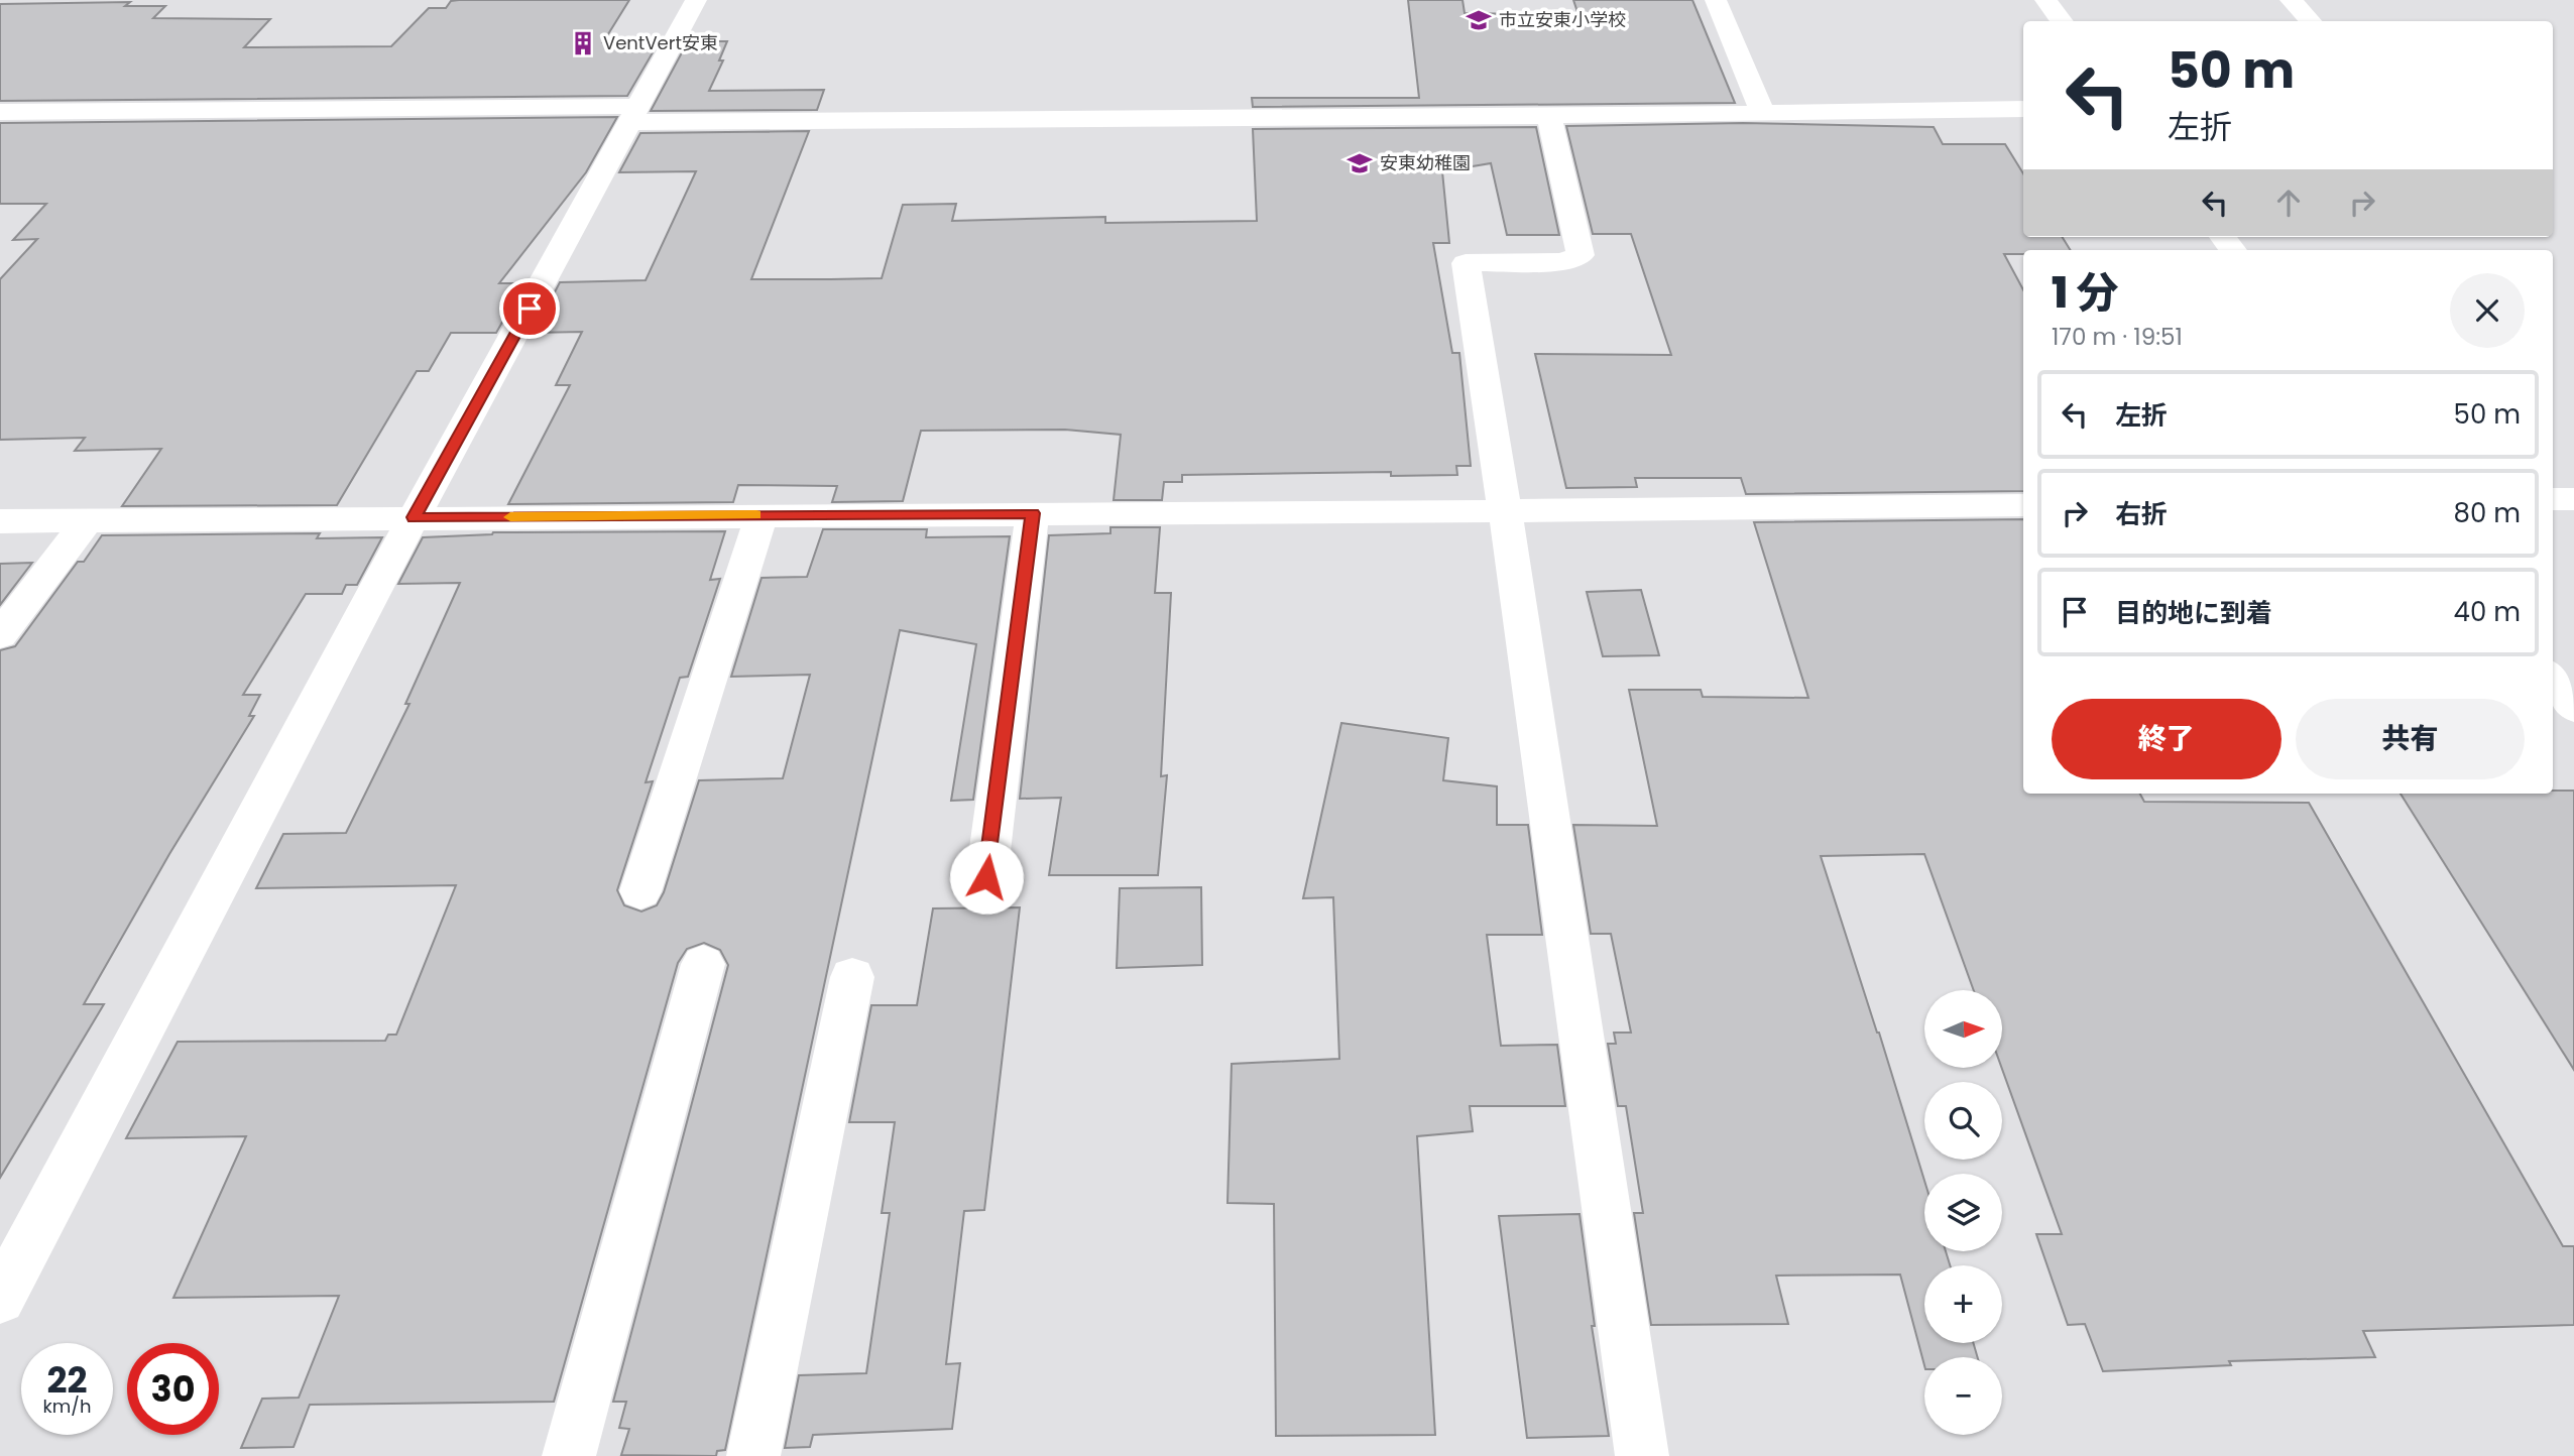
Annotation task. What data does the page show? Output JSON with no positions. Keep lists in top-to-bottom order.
{
  "places": {
    "school or university": ["市立安東小学校", "安東幼稚園"],
    "building": ["VentVert安東"]
  },
  "north": "right",
  "page": {
    "turn": ["50 m", "左折"],
    "heading": ["1 分", "170 m · 19:51"],
    "list": [
      {
        "name": "左折",
        "value": "50 m"
      },
      {
        "name": "右折",
        "value": "80 m"
      },
      {
        "name": "目的地に到着",
        "value": "40 m"
      }
    ],
    "buttons": ["終了", "共有"],
    "map_buttons": ["+", "−"],
    "speed": "22 km/h",
    "limit": "30"
  }
}
